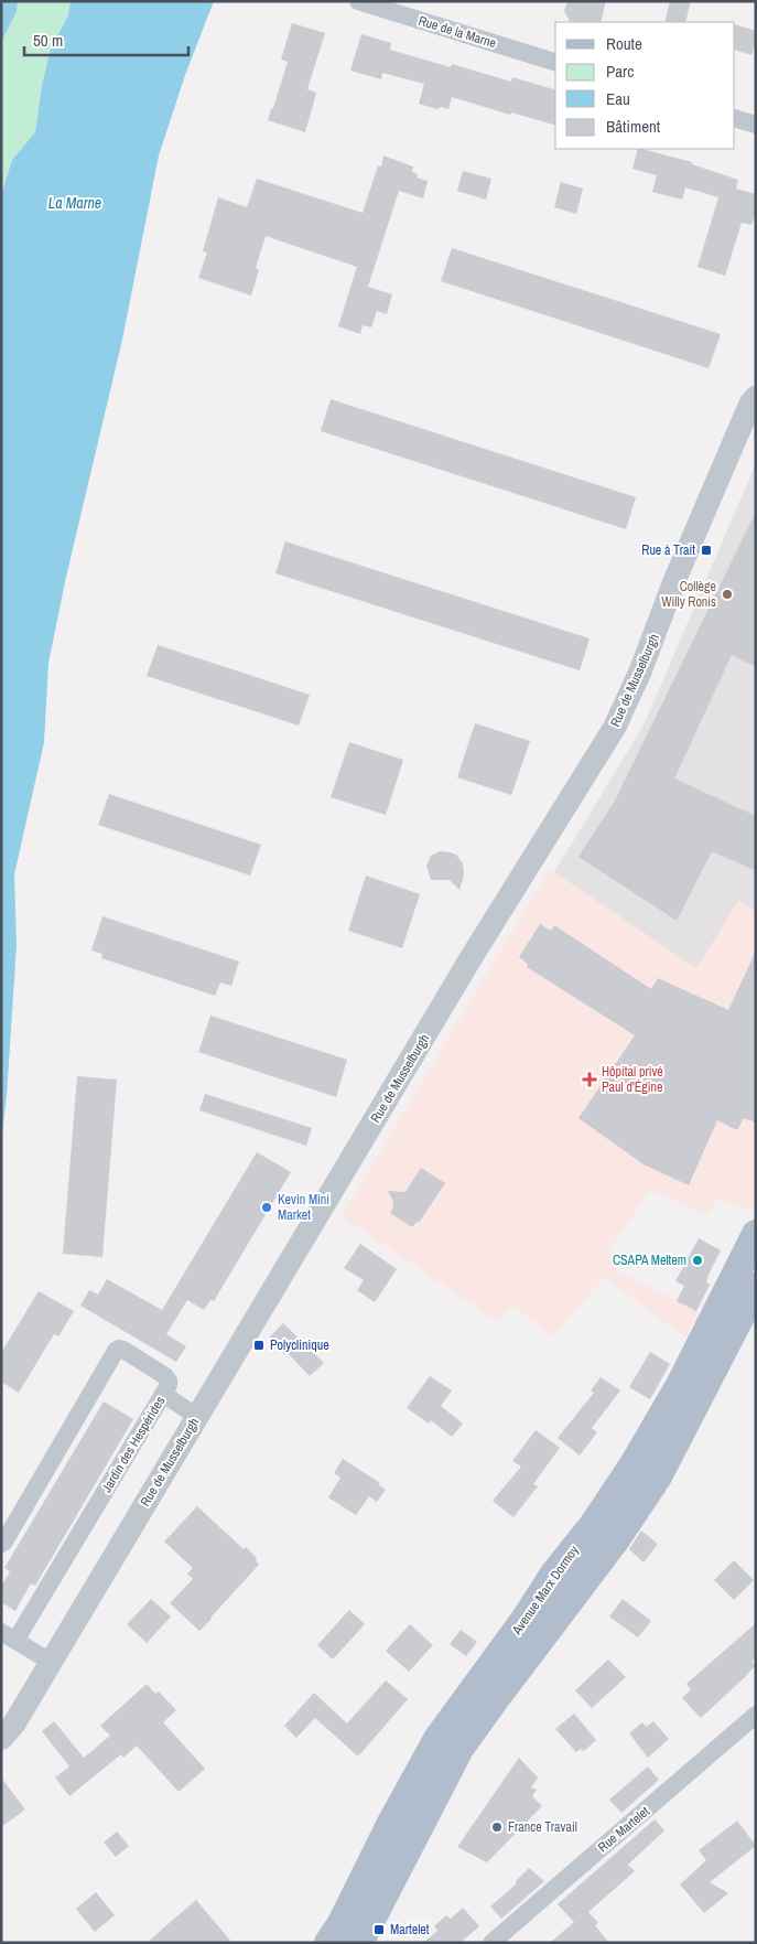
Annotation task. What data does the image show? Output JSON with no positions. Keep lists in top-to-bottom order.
{
  "streets": {
    "main road": ["Avenue Marx Dormoy"],
    "street": [
      "Rue de la Marne",
      "Rue de Musselburgh",
      "Jardin des Hespérides",
      "Rue Martelet"
    ]
  },
  "crossings": [
    ["Rue de Musselburgh", "Jardin des Hespérides"]
  ],
  "water": ["La Marne"],
  "places": {
    "transit": ["Rue à Trait", "Polyclinique", "Martelet"],
    "other": [
      "Collège Willy Ronis",
      "Kevin Mini Market",
      "CSAPA Meltem",
      "France Travail"
    ],
    "health": ["Hôpital privé Paul d'Égine"]
  },
  "legend": [
    "Route",
    "Parc",
    "Eau",
    "Bâtiment"
  ],
  "scale_bar": "50 m"
}
